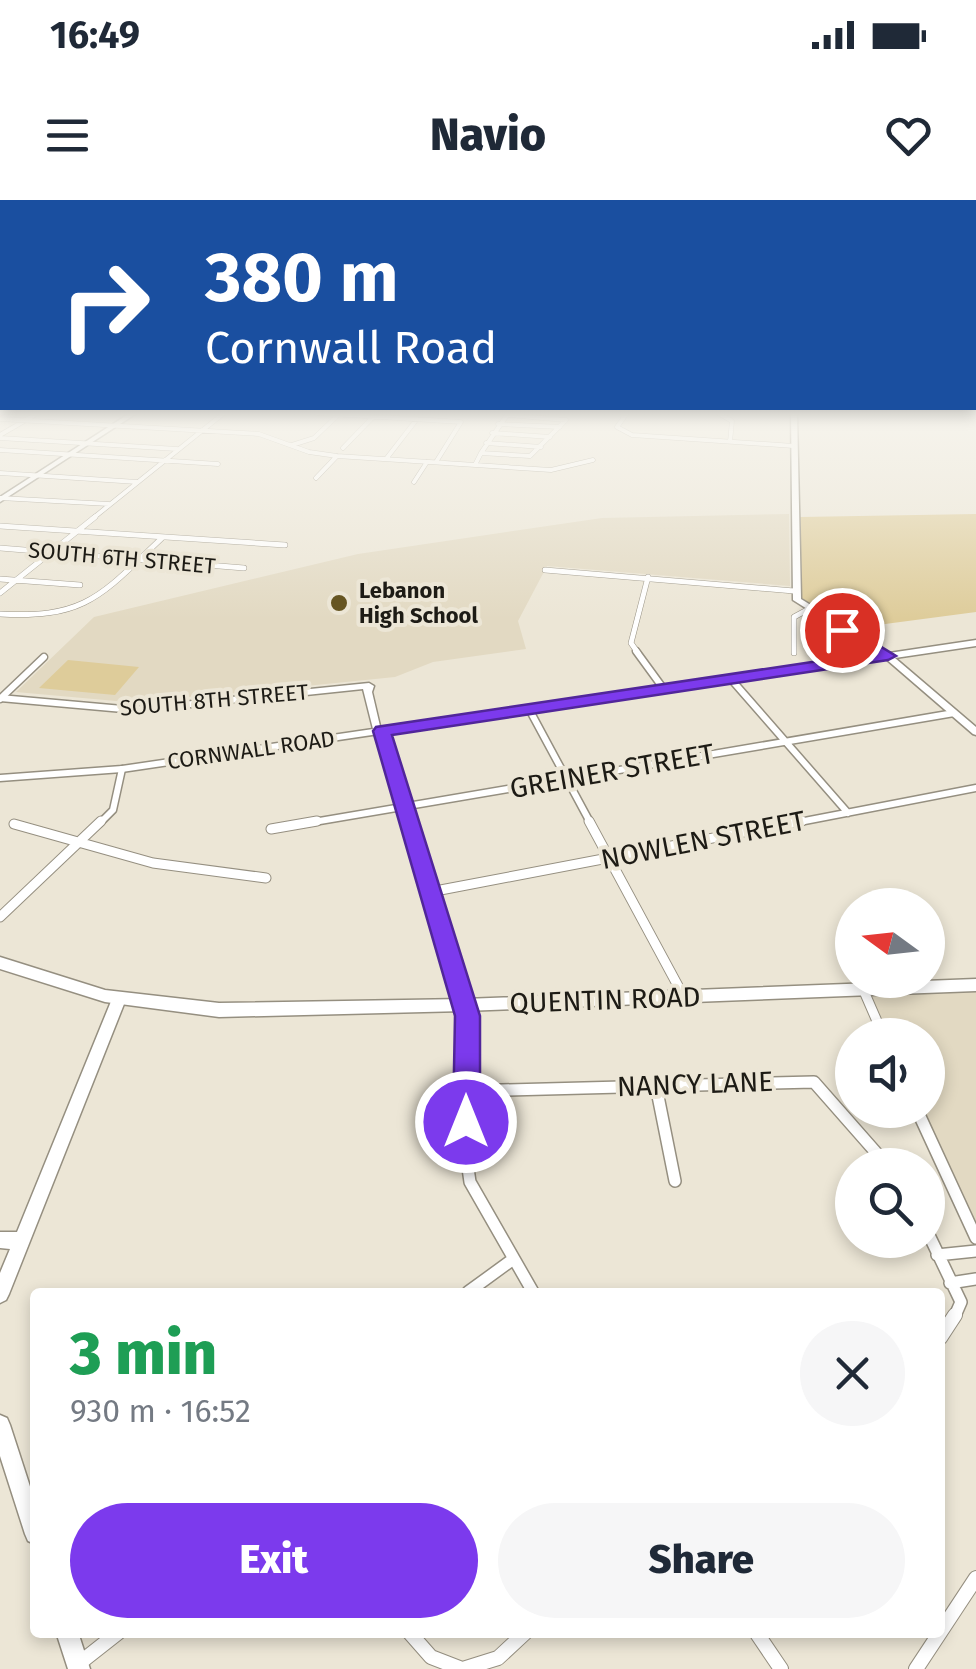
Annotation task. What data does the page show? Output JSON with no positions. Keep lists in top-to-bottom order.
{
  "streets": {
    "highway": ["QUENTIN ROAD"],
    "street": [
      "SOUTH 6TH STREET",
      "SOUTH 8TH STREET",
      "CORNWALL ROAD",
      "GREINER STREET",
      "NOWLEN STREET",
      "NANCY LANE"
    ]
  },
  "places": ["Lebanon High School"],
  "north": "left",
  "page": {
    "status": "16:49",
    "header": "Navio",
    "turn": ["380 m", "Cornwall Road"],
    "heading": ["3 min", "930 m · 16:52"],
    "buttons": ["Exit", "Share"]
  }
}
